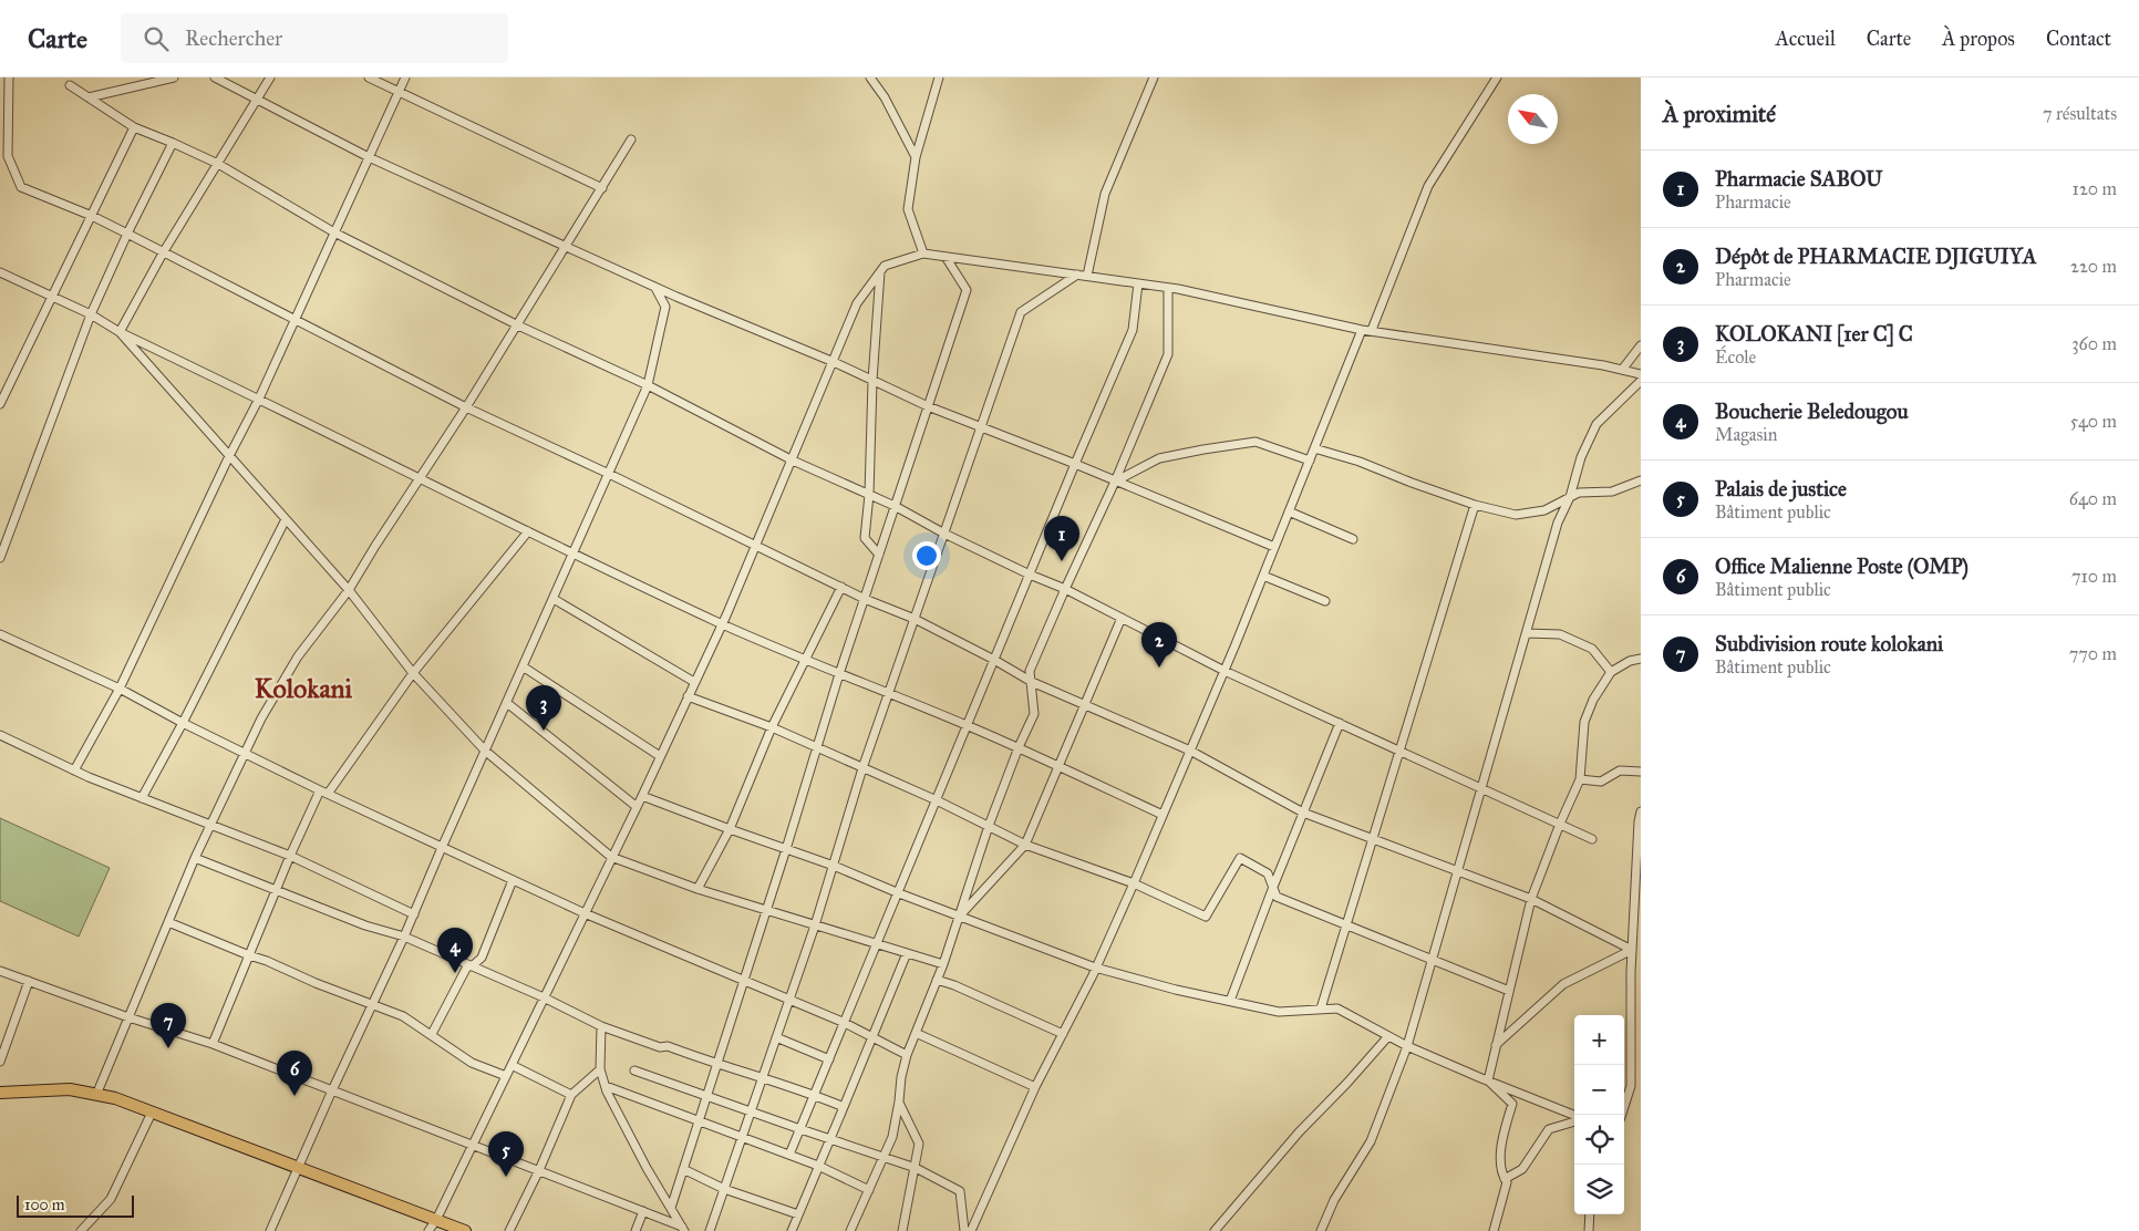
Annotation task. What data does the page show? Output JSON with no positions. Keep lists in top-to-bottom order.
{
  "districts": ["Kolokani"],
  "scale_bar": "100 m",
  "north": "top left",
  "page": {
    "header": "Carte",
    "search": "Rechercher",
    "nav": [
      "Accueil",
      "Carte",
      "À propos",
      "Contact"
    ],
    "heading": ["À proximité", "7 résultats"],
    "list": [
      {
        "mark": "1",
        "name": "Pharmacie SABOU",
        "note": "Pharmacie",
        "value": "120 m"
      },
      {
        "mark": "2",
        "name": "Dépôt de PHARMACIE DJIGUIYA",
        "note": "Pharmacie",
        "value": "220 m"
      },
      {
        "mark": "3",
        "name": "KOLOKANI [1er C] C",
        "note": "École",
        "value": "360 m"
      },
      {
        "mark": "4",
        "name": "Boucherie Beledougou",
        "note": "Magasin",
        "value": "540 m"
      },
      {
        "mark": "5",
        "name": "Palais de justice",
        "note": "Bâtiment public",
        "value": "640 m"
      },
      {
        "mark": "6",
        "name": "Office Malienne Poste (OMP)",
        "note": "Bâtiment public",
        "value": "710 m"
      },
      {
        "mark": "7",
        "name": "Subdivision route kolokani",
        "note": "Bâtiment public",
        "value": "770 m"
      }
    ],
    "pins": [
      "1",
      "2",
      "3",
      "4",
      "7",
      "6",
      "5"
    ],
    "map_buttons": ["+", "−"],
    "scale": "100 m"
  }
}
